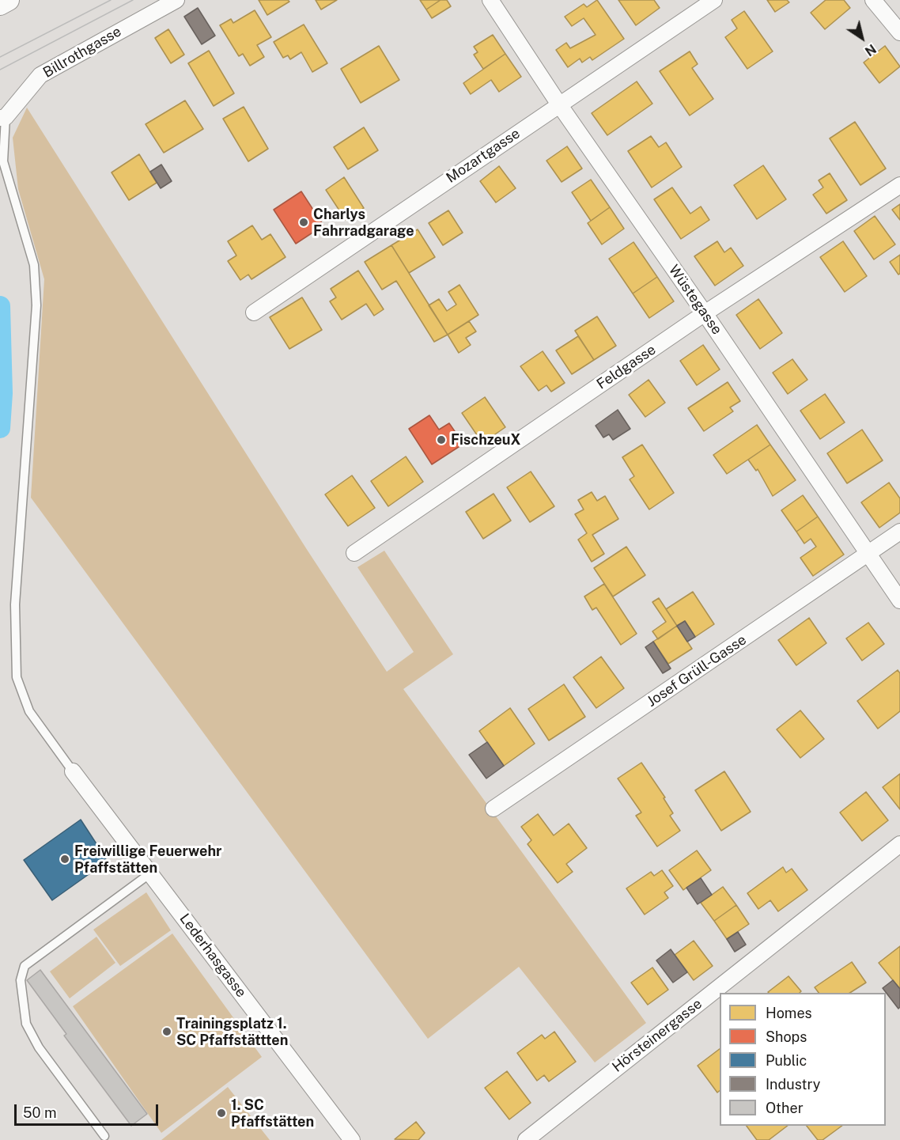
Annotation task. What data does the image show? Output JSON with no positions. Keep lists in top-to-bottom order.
{
  "streets": {
    "street": [
      "Billrothgasse",
      "Mozartgasse",
      "Wüstegasse",
      "Feldgasse",
      "Josef Grüll-Gasse",
      "Lederhasgasse",
      "Hörsteinergasse"
    ]
  },
  "crossings": [
    ["Mozartgasse", "Wüstegasse"],
    ["Wüstegasse", "Feldgasse"],
    ["Wüstegasse", "Josef Grüll-Gasse"]
  ],
  "places": [
    "Charlys Fahrradgarage",
    "FischzeuX",
    "Freiwillige Feuerwehr Pfaffstätten",
    "Trainingsplatz 1. SC Pfaffstättten",
    "1. SC Pfaffstätten"
  ],
  "legend": [
    "Homes",
    "Shops",
    "Public",
    "Industry",
    "Other"
  ],
  "scale_bar": "50 m",
  "north": "bottom right"
}
